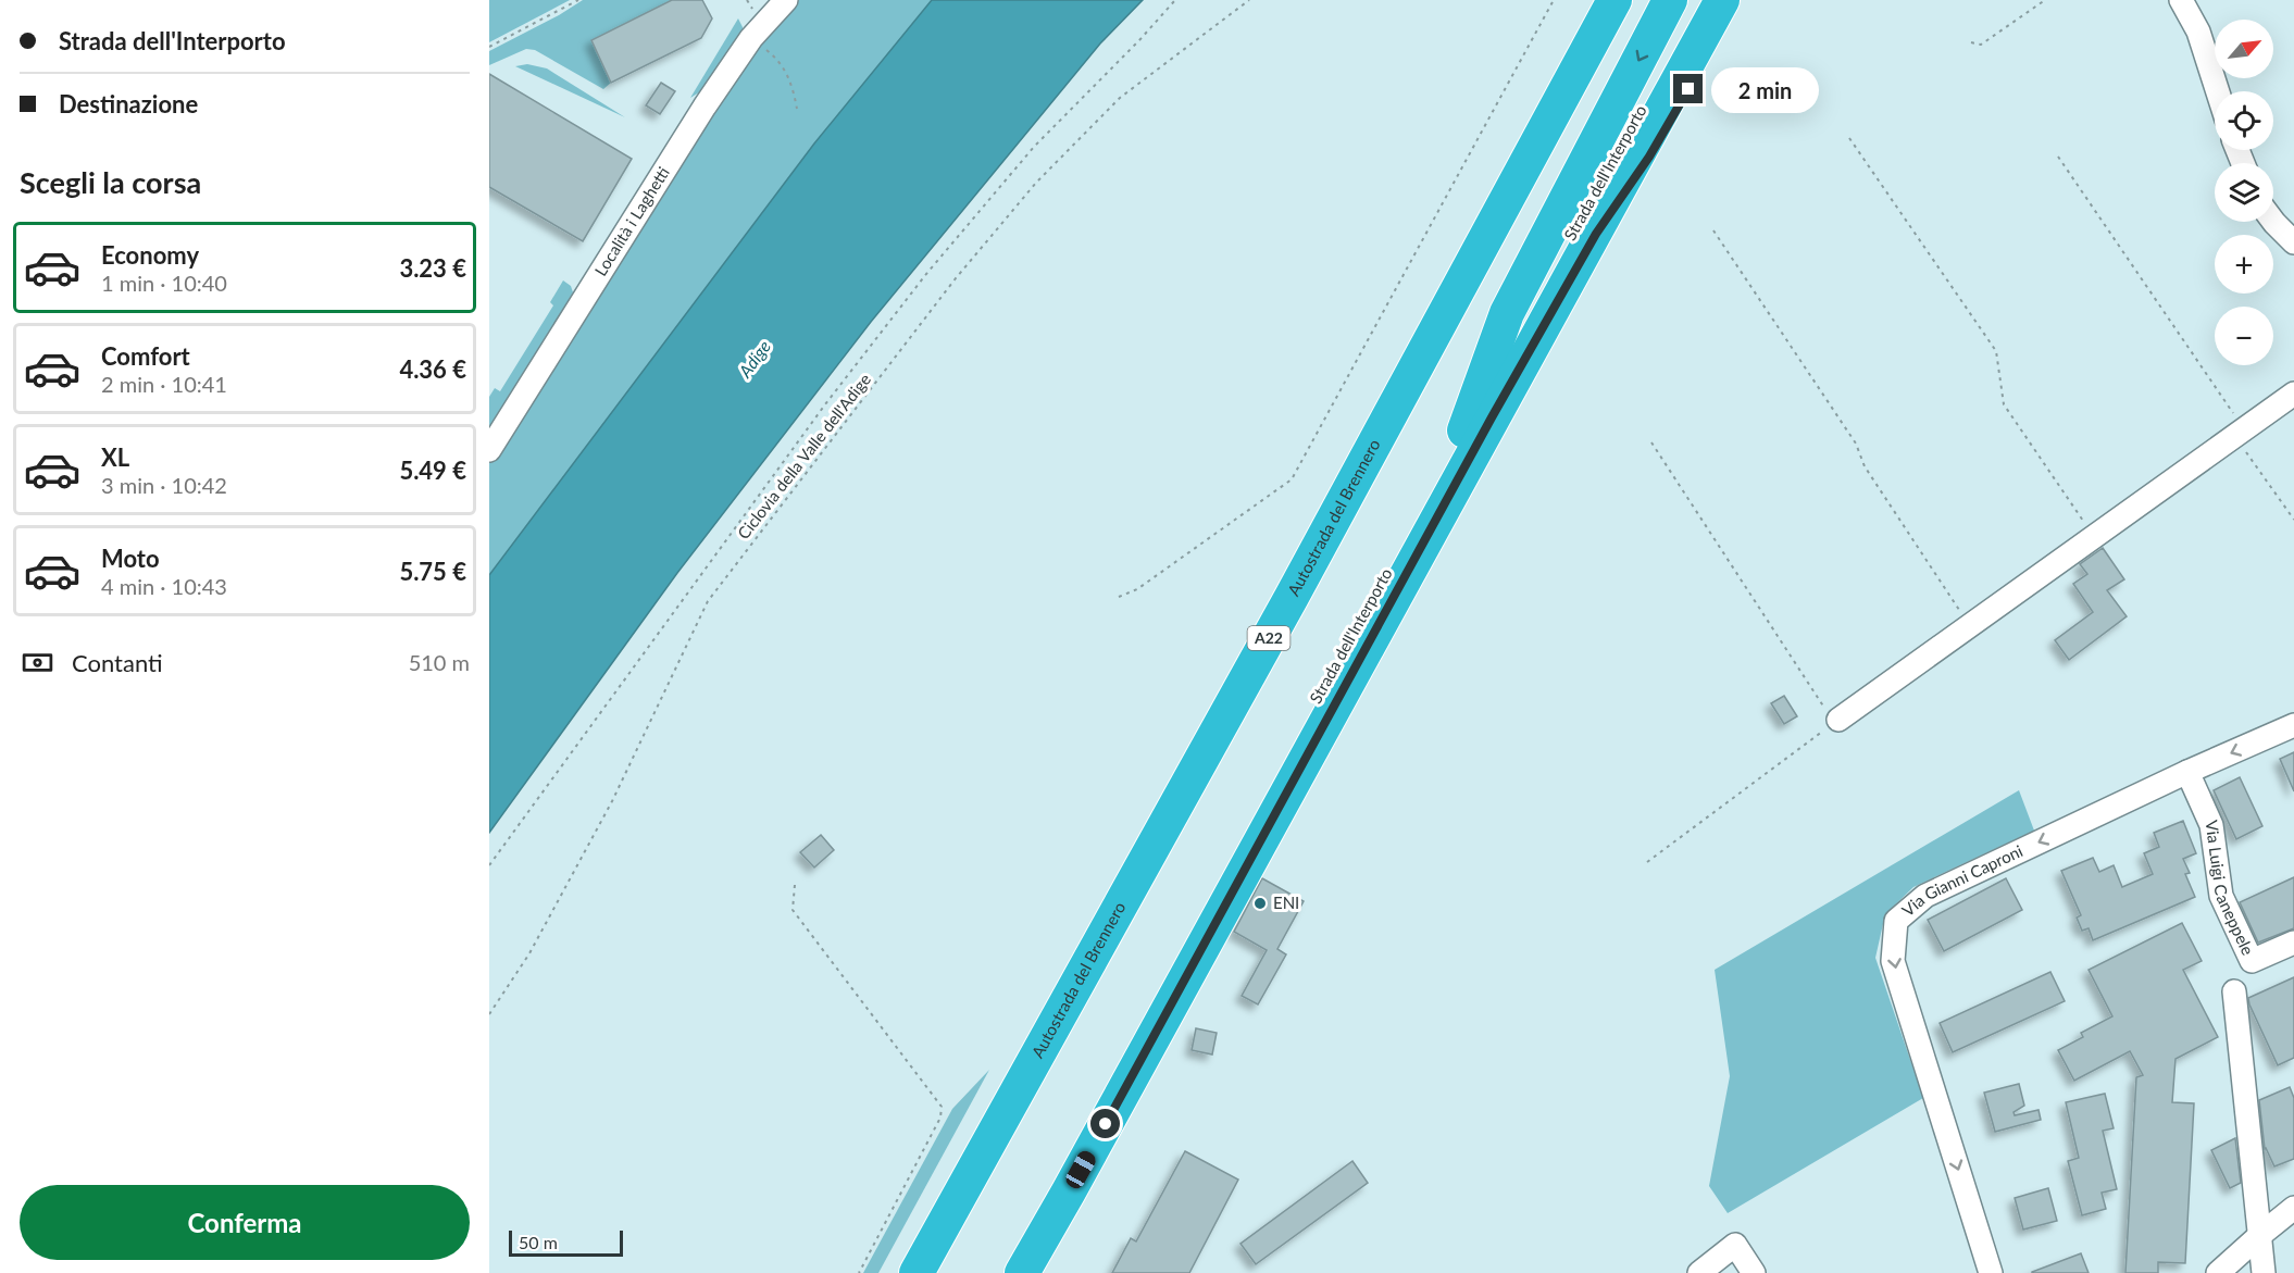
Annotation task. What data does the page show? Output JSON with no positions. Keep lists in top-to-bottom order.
{
  "streets": {
    "highway": ["Strada dell'Interporto", "Autostrada del Brennero", "A22"],
    "street": ["Località i Laghetti", "Via Gianni Caproni", "Via Luigi Caneppele"],
    "path": ["Ciclovia della Valle dell'Adige"]
  },
  "crossings": [
    ["Via Gianni Caproni", "Via Luigi Caneppele"]
  ],
  "water": ["Adige"],
  "places": ["ENI"],
  "scale_bar": "50 m",
  "north": "top right",
  "page": {
    "banner": ["Strada dell'Interporto", "Destinazione"],
    "map_buttons": ["+", "−"],
    "bubble": "2 min",
    "heading": "Scegli la corsa",
    "list": [
      {
        "name": "Economy",
        "note": "1 min · 10:40",
        "value": "3.23 €"
      },
      {
        "name": "Comfort",
        "note": "2 min · 10:41",
        "value": "4.36 €"
      },
      {
        "name": "XL",
        "note": "3 min · 10:42",
        "value": "5.49 €"
      },
      {
        "name": "Moto",
        "note": "4 min · 10:43",
        "value": "5.75 €"
      }
    ],
    "pay": ["Contanti", "510 m"],
    "buttons": "Conferma",
    "scale": "50 m"
  }
}
